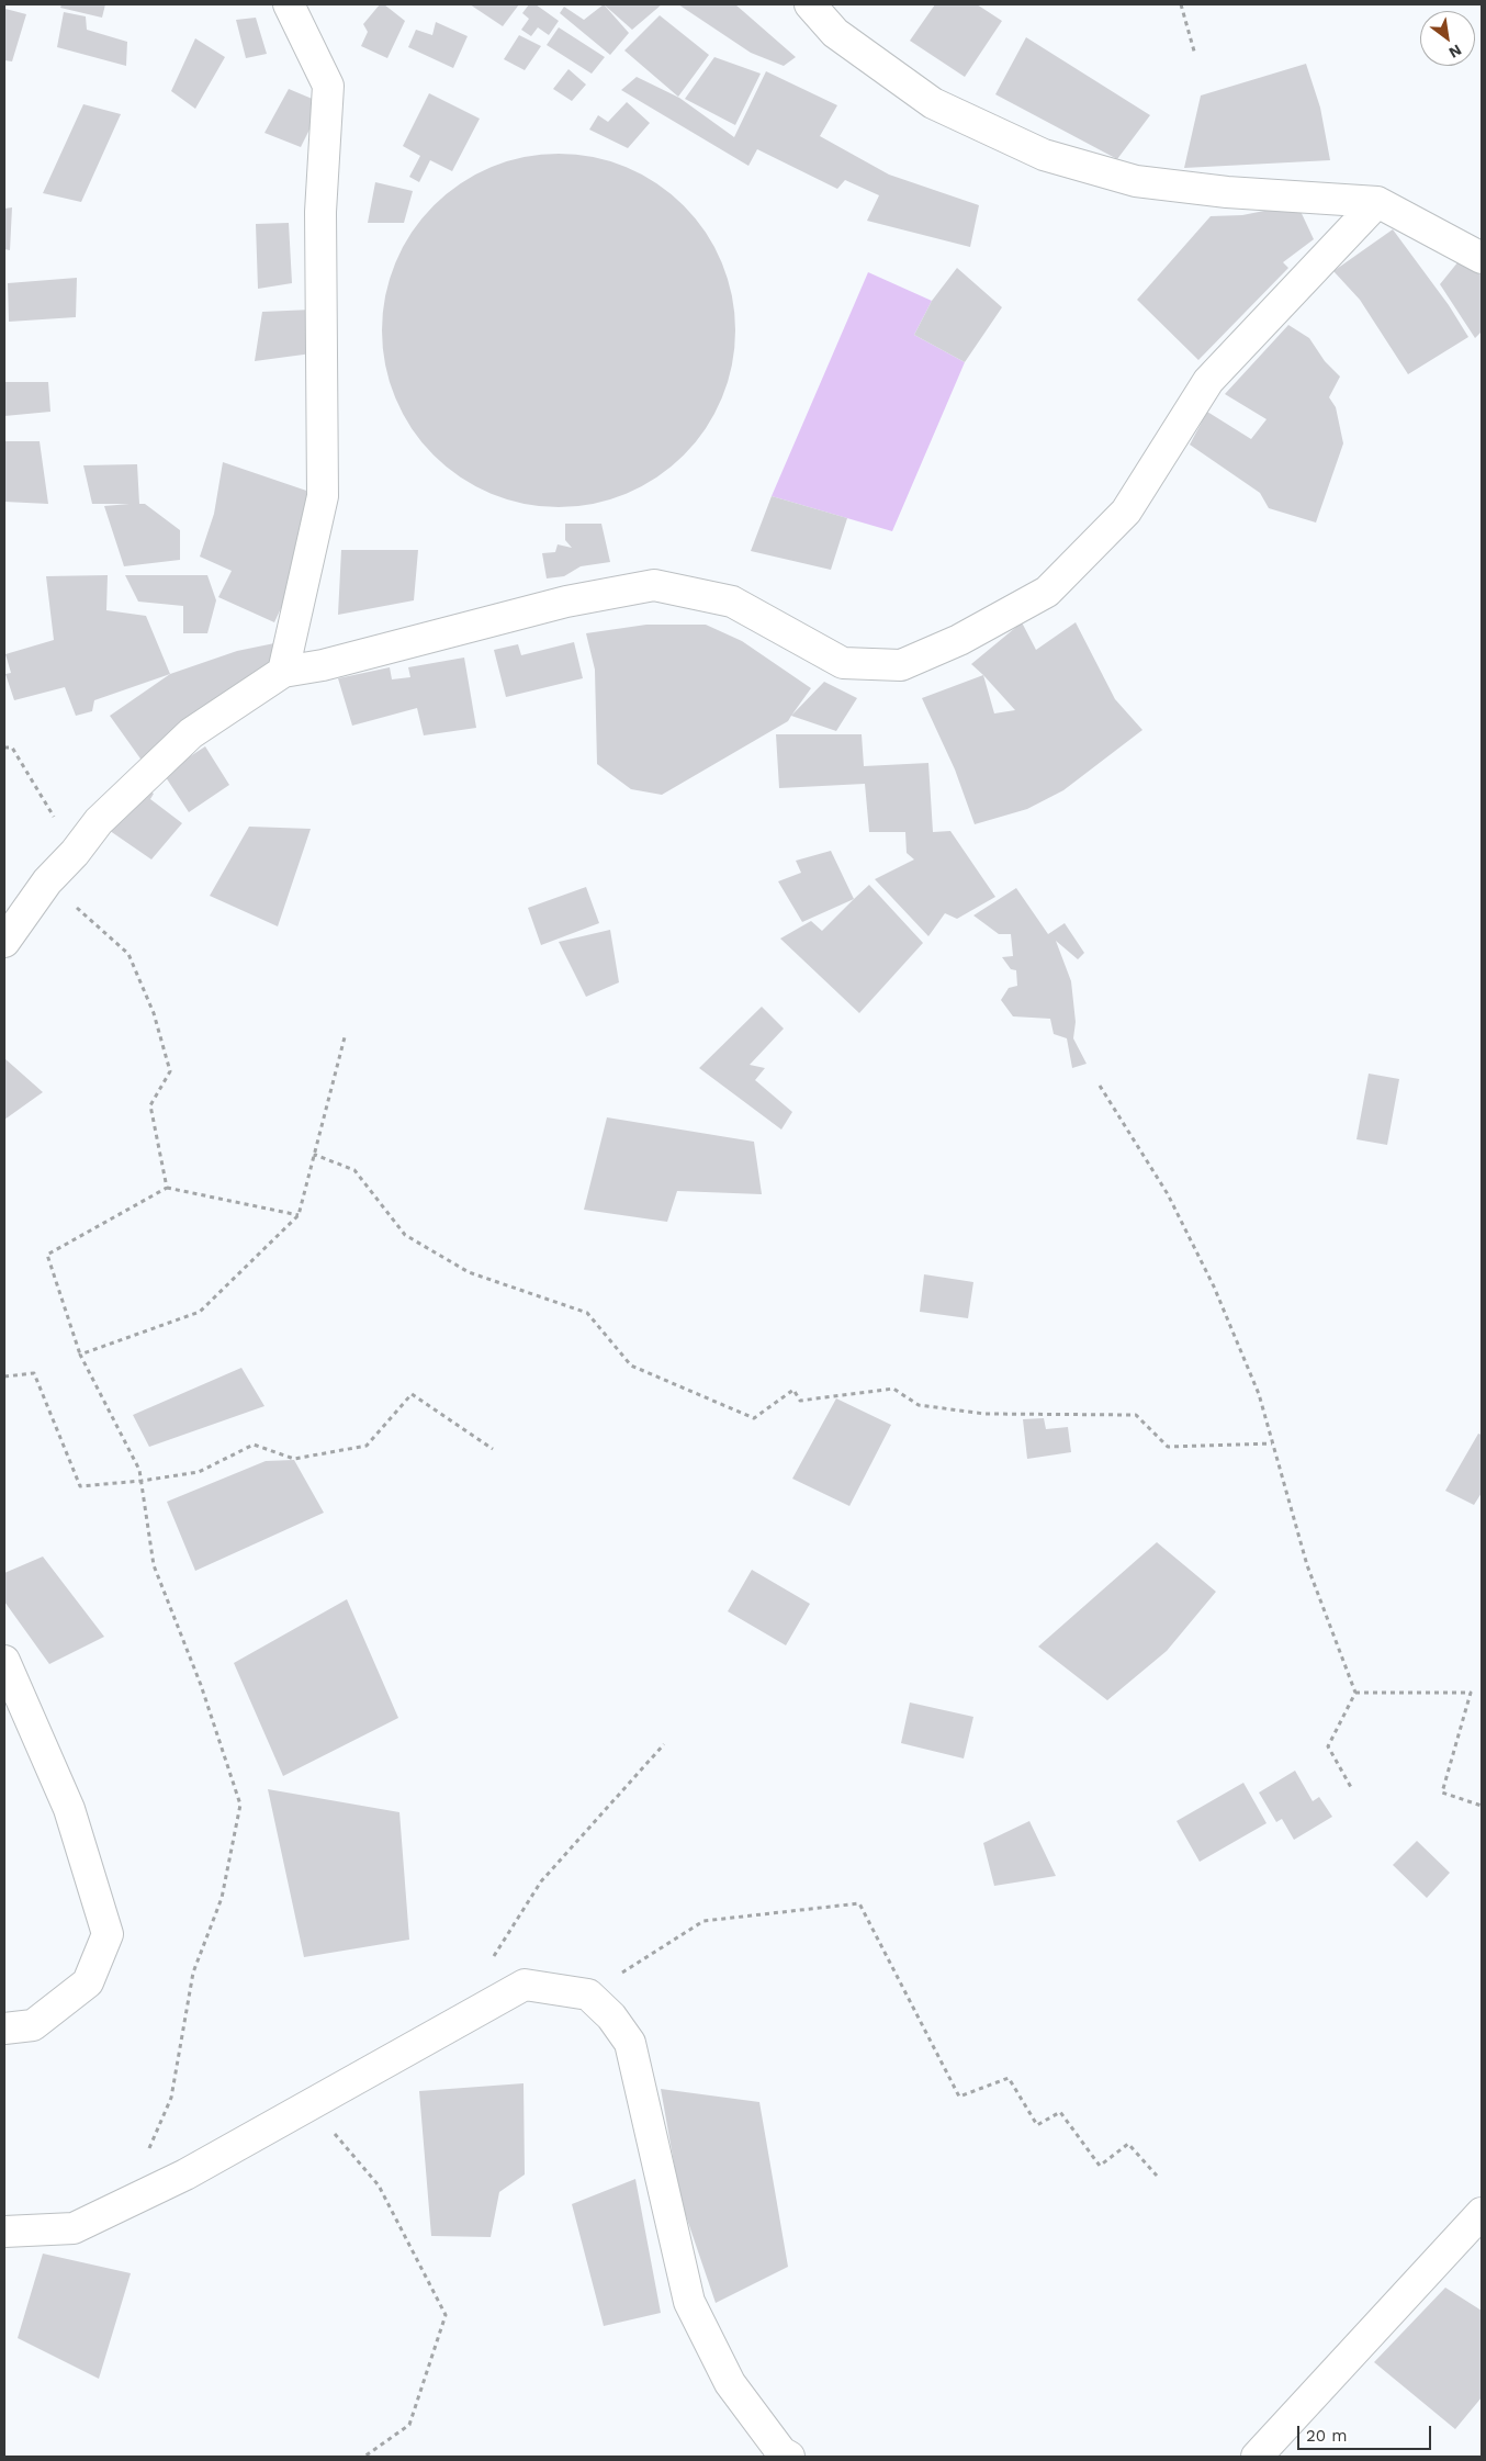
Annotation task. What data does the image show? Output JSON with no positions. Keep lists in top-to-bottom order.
{
  "scale_bar": "20 m",
  "north": "bottom right"
}
